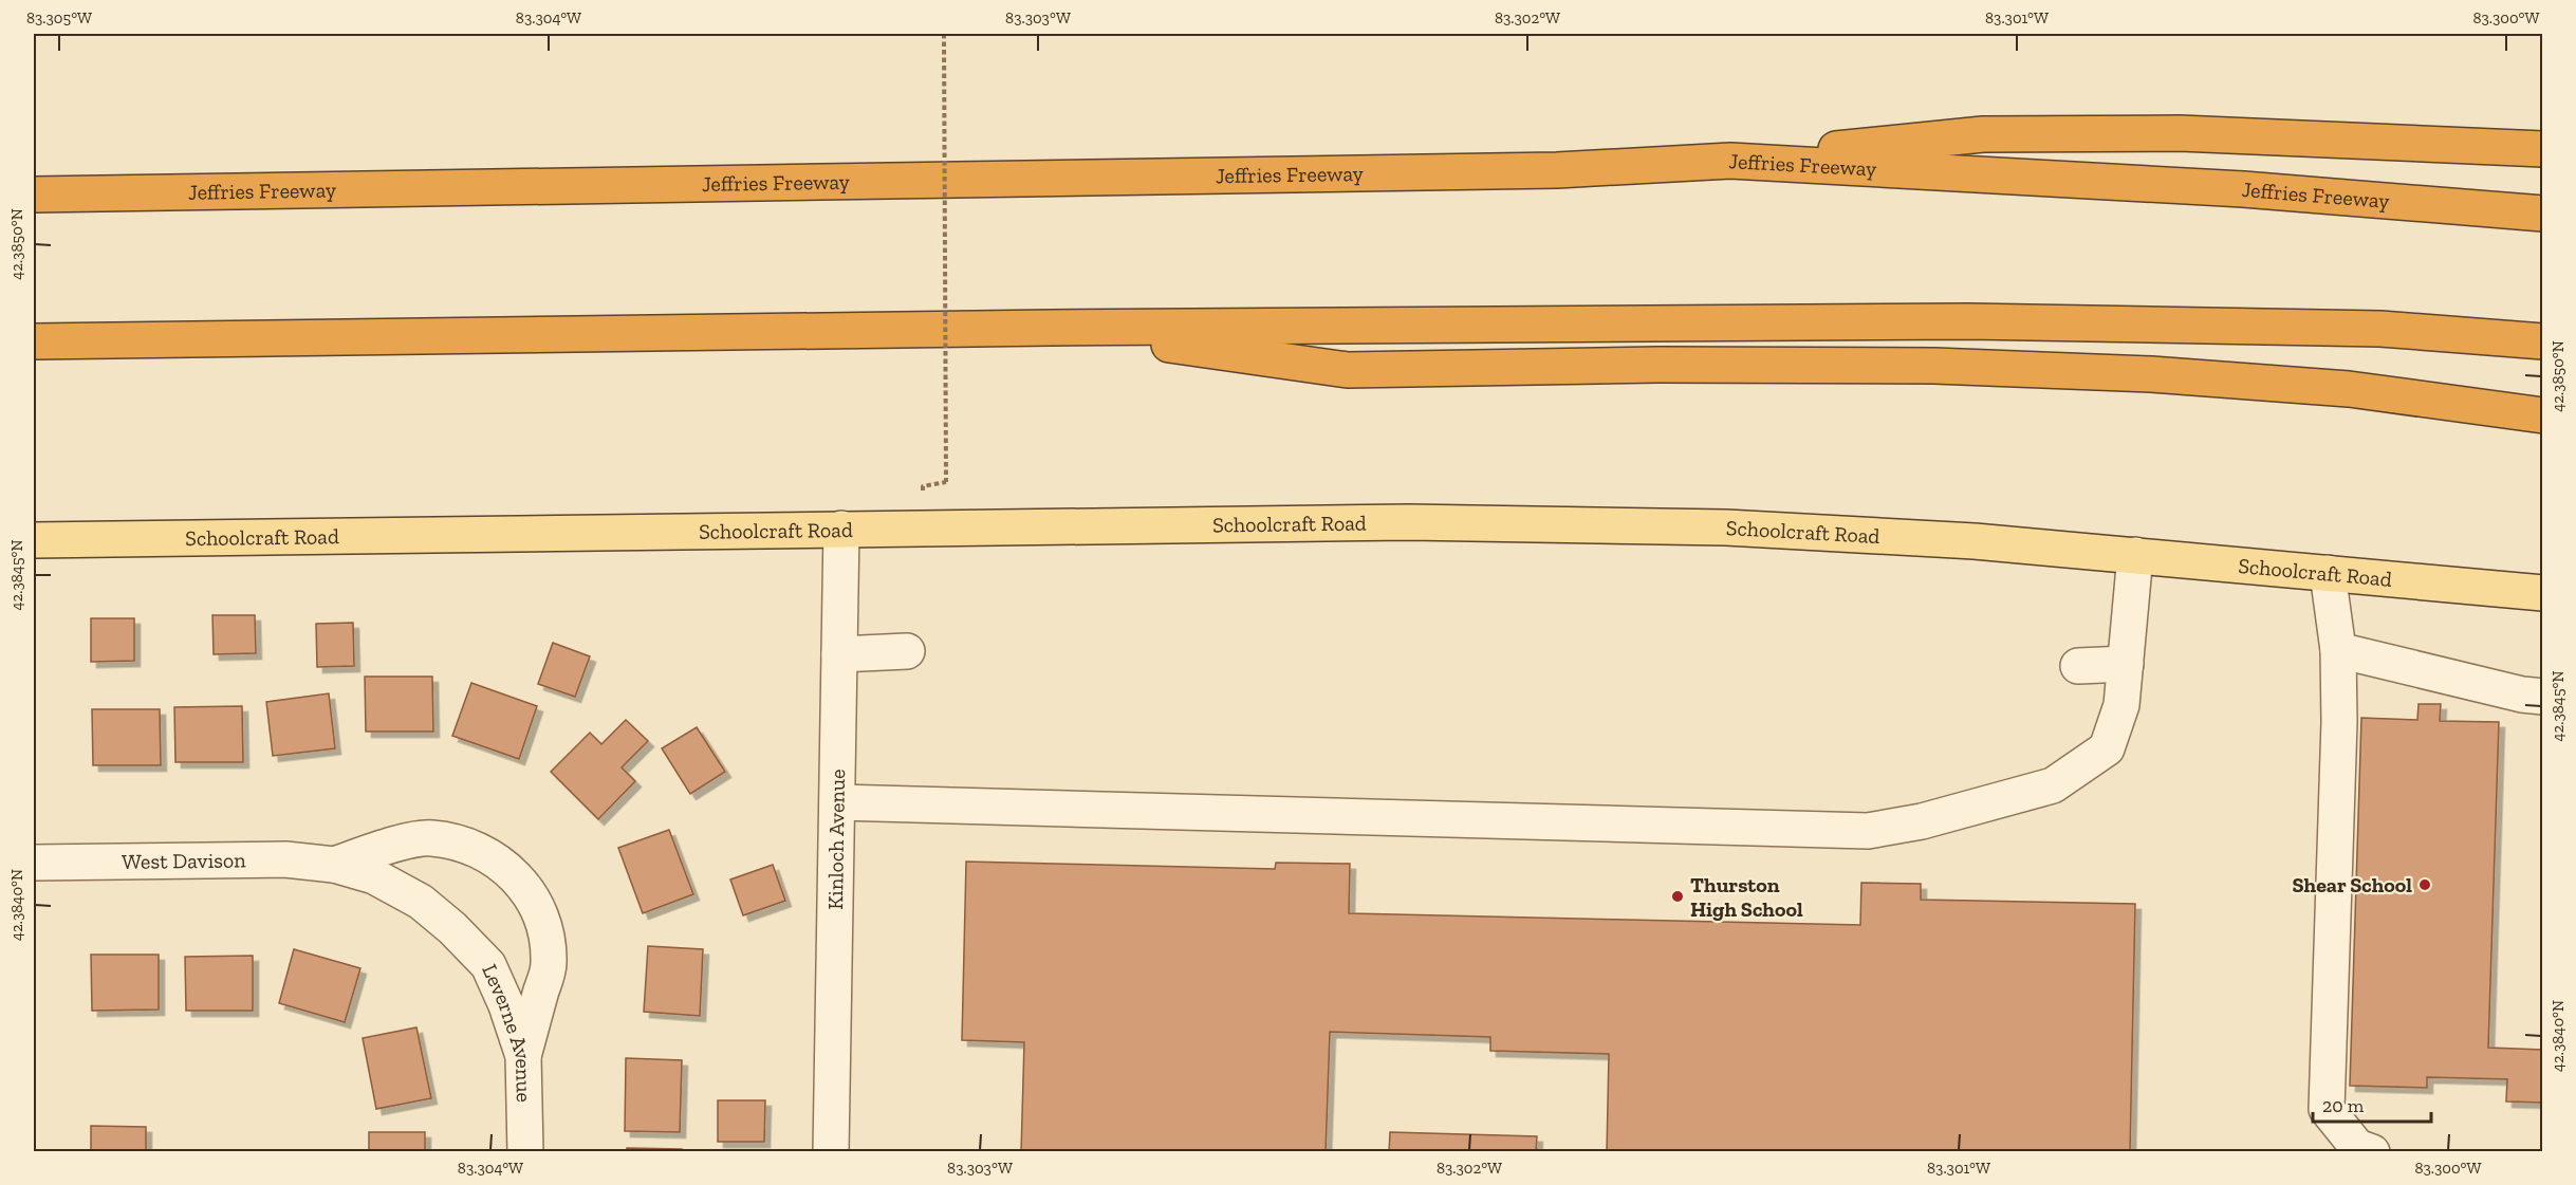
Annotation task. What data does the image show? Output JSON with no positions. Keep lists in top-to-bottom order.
{
  "streets": {
    "highway": ["Jeffries Freeway"],
    "main road": ["Schoolcraft Road"],
    "street": ["Kinloch Avenue", "West Davison", "Leverne Avenue"]
  },
  "crossings": [
    ["Schoolcraft Road", "Kinloch Avenue"],
    ["West Davison", "Leverne Avenue"]
  ],
  "places": ["Shear School", "Thurston High School"],
  "scale_bar": "20 m",
  "coordinates": [
    "83.305°W",
    "83.304°W",
    "83.303°W",
    "83.302°W",
    "83.301°W",
    "83.300°W",
    "42.3850°N",
    "42.3845°N",
    "42.3840°N"
  ]
}
